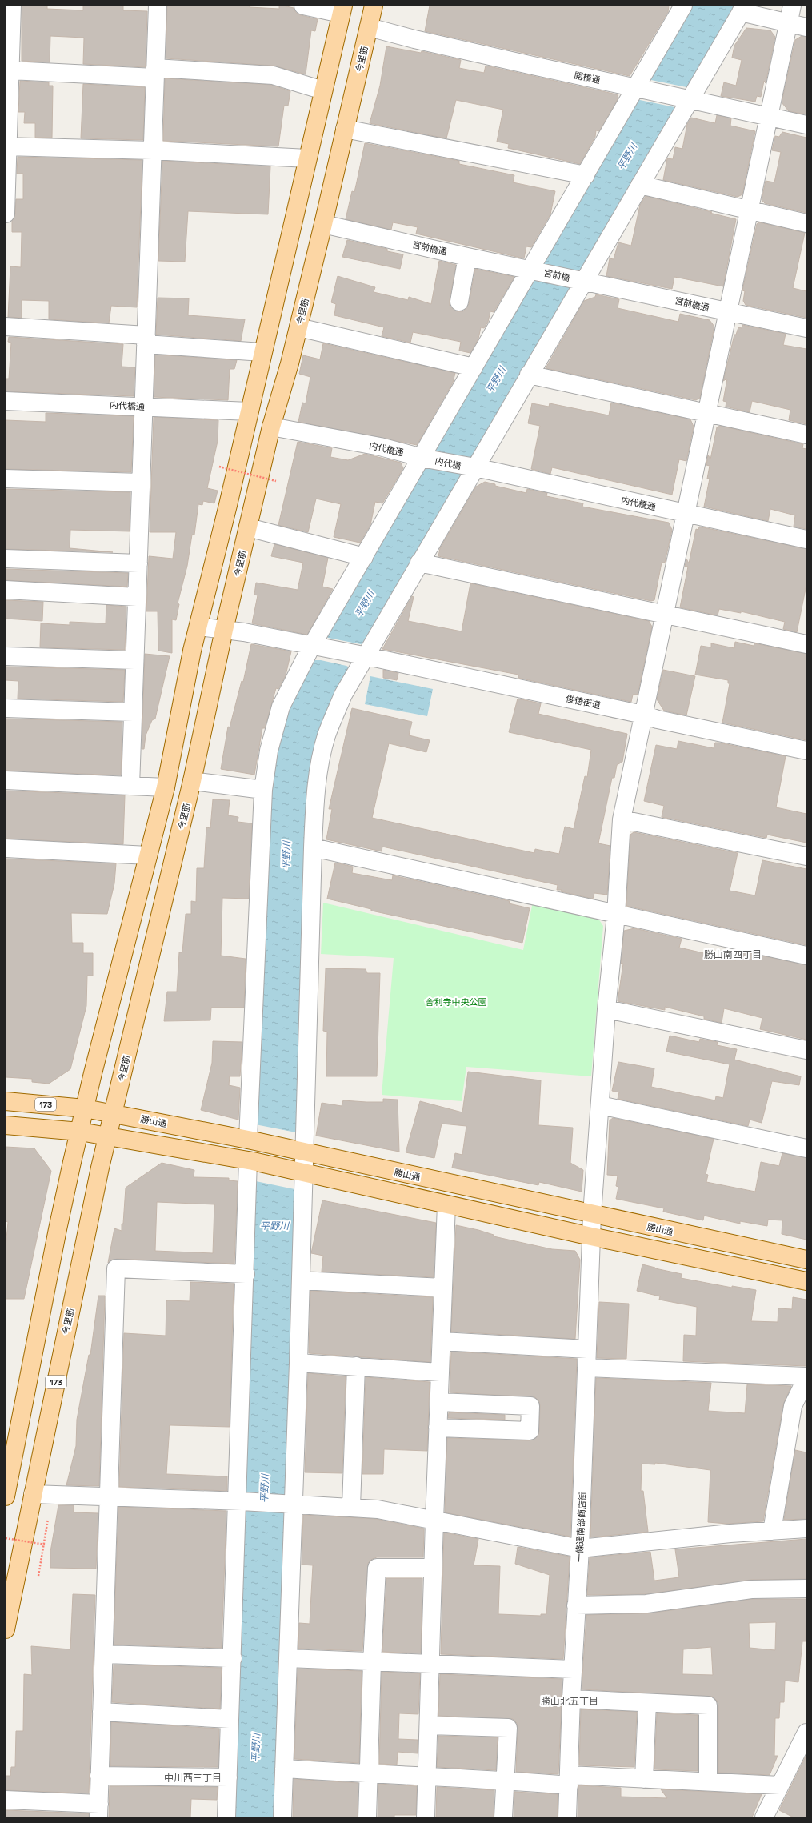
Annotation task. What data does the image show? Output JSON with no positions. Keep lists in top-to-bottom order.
{
  "streets": {
    "main road": ["今里筋", "173", "勝山通"],
    "street": [
      "開橋通",
      "宮前橋通",
      "宮前橋",
      "内代橋通",
      "内代橋",
      "俊徳街道",
      "一條通南部商店街"
    ]
  },
  "crossings": [
    ["今里筋", "開橋通"],
    ["今里筋", "宮前橋通"],
    ["今里筋", "内代橋通"],
    ["今里筋", "俊徳街道"],
    ["今里筋", "勝山通"],
    ["開橋通", "一條通南部商店街"],
    ["宮前橋通", "宮前橋"],
    ["宮前橋通", "一條通南部商店街"],
    ["内代橋通", "内代橋"],
    ["内代橋通", "一條通南部商店街"],
    ["俊徳街道", "一條通南部商店街"],
    ["勝山通", "一條通南部商店街"]
  ],
  "districts": ["勝山南四丁目", "勝山北五丁目", "中川西三丁目"],
  "water": ["平野川"],
  "parks": ["舎利寺中央公園"]
}
